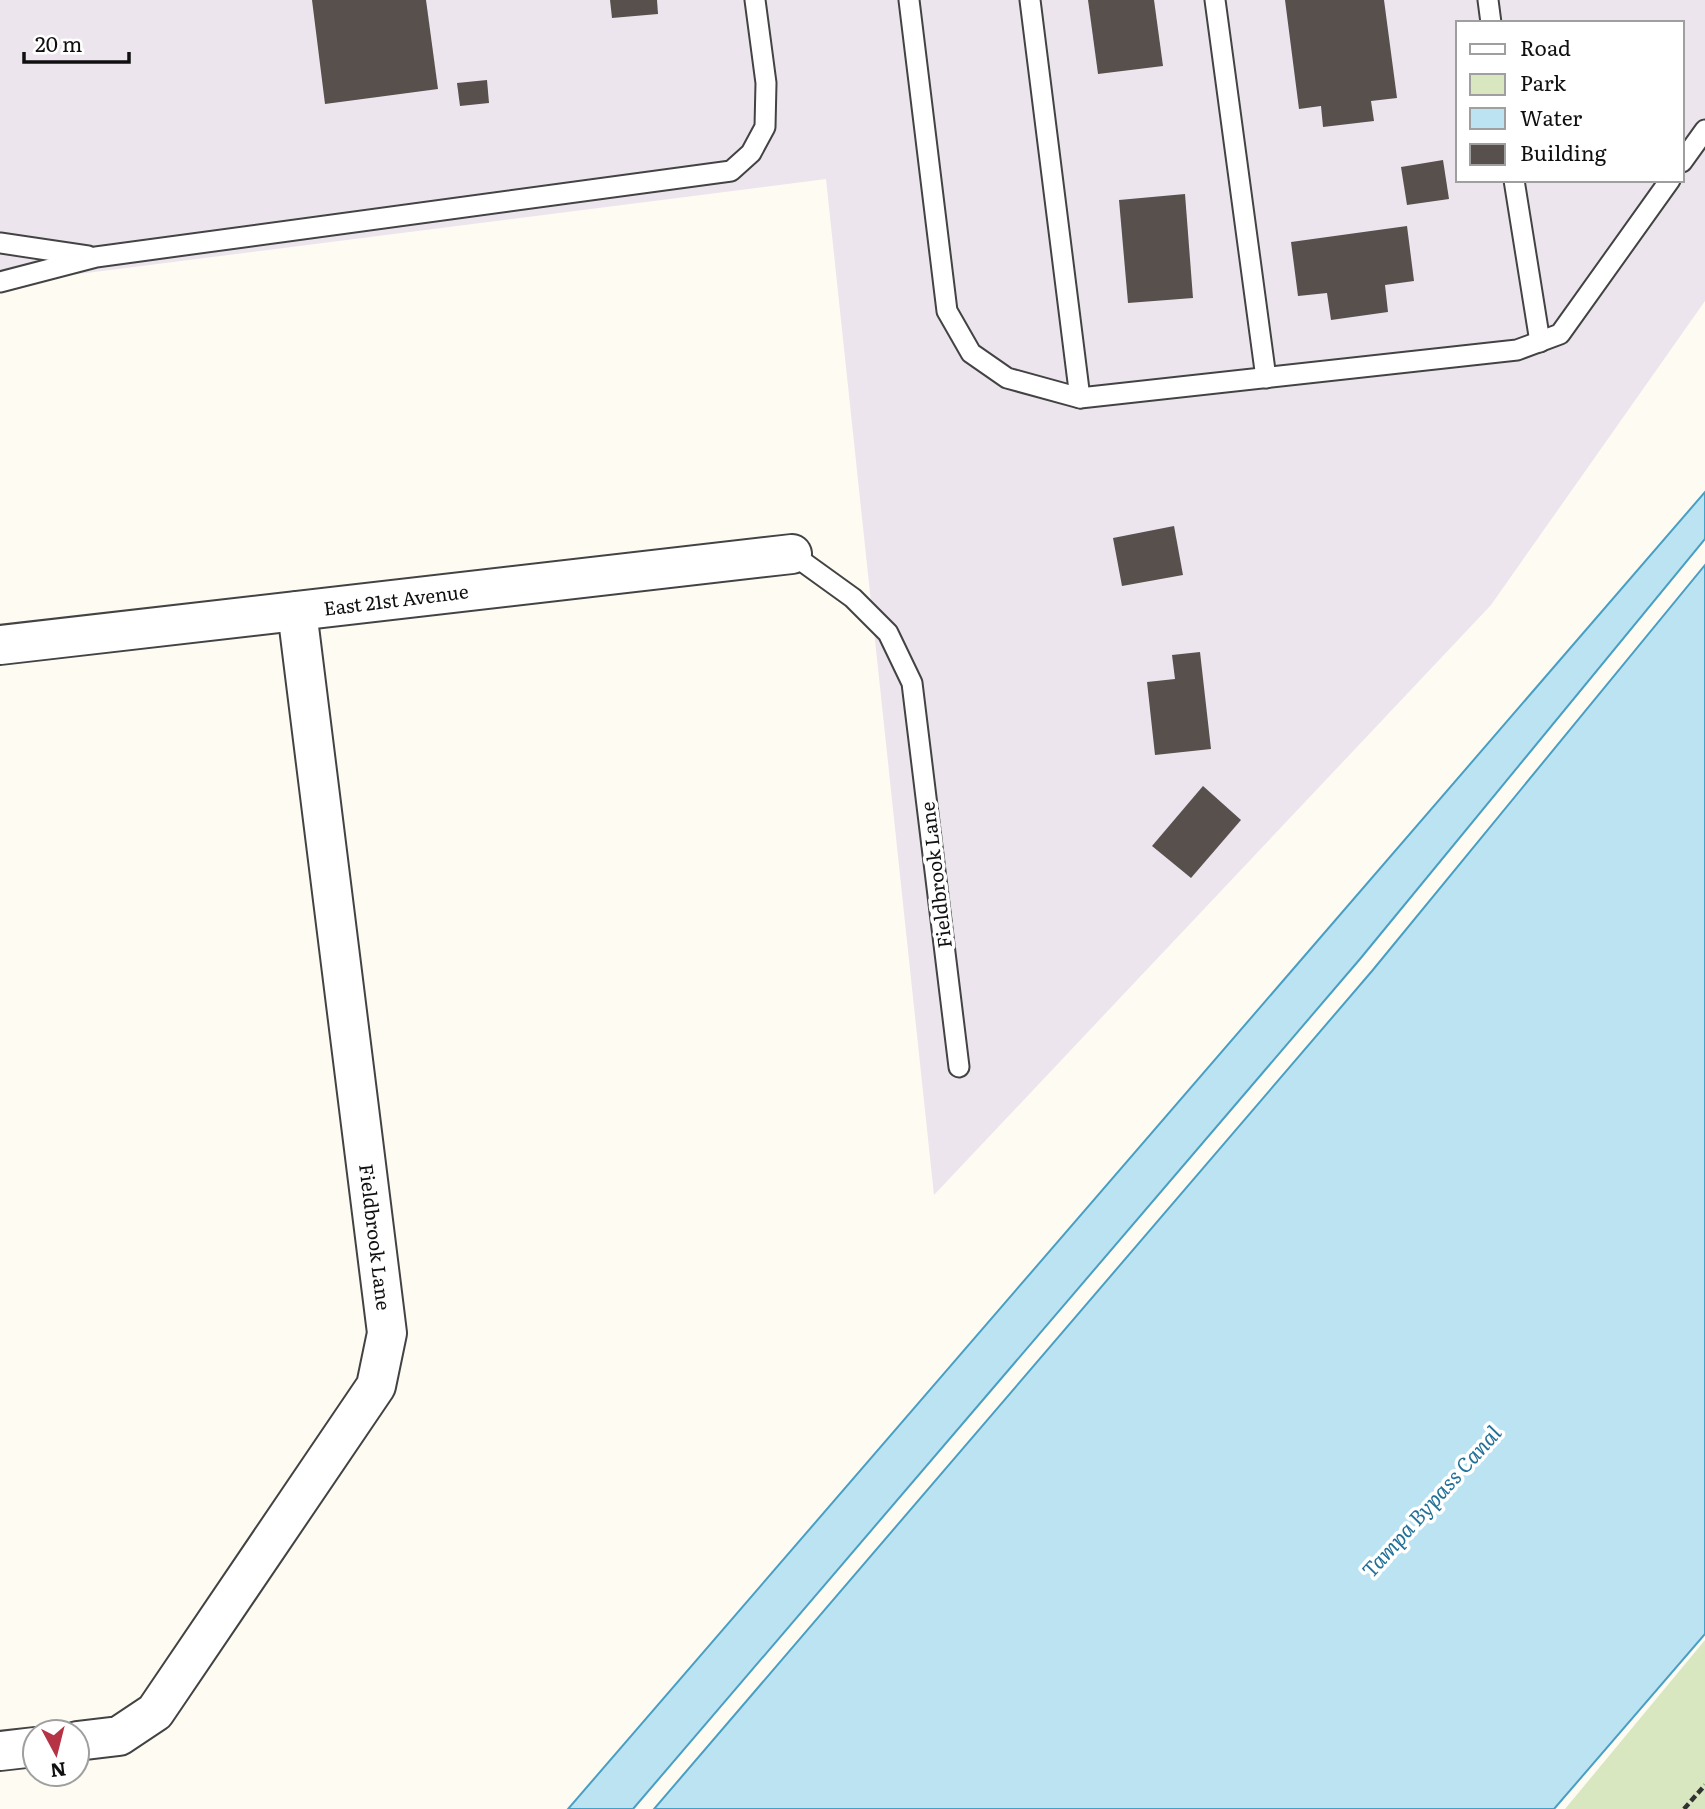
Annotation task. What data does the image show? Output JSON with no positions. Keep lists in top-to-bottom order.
{
  "streets": {
    "street": ["East 21st Avenue", "Fieldbrook Lane"]
  },
  "crossings": [
    ["East 21st Avenue", "Fieldbrook Lane"]
  ],
  "water": ["Tampa Bypass Canal"],
  "legend": [
    "Road",
    "Park",
    "Water",
    "Building"
  ],
  "scale_bar": "20 m",
  "north": "bottom"
}
